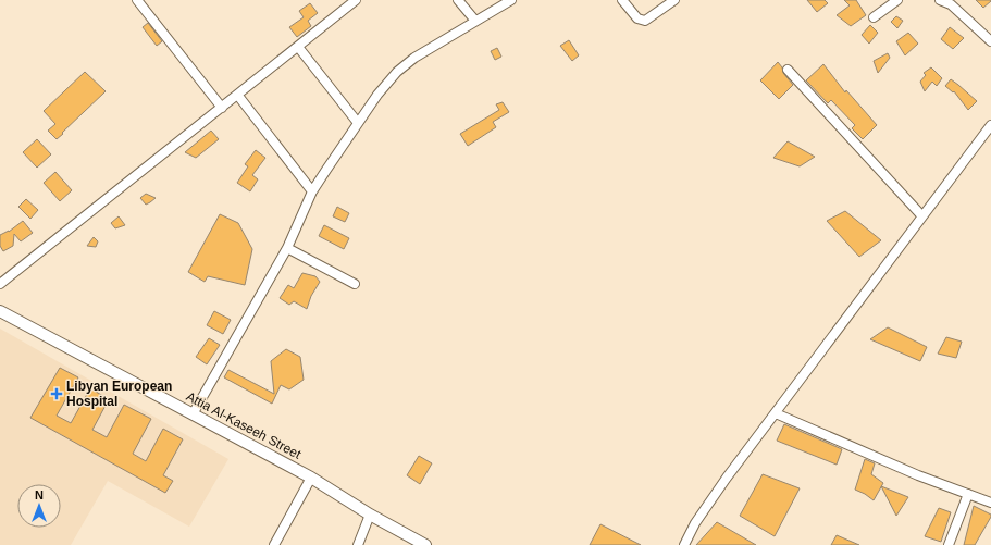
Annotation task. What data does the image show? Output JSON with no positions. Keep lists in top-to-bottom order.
{
  "streets": {
    "street": ["Attia Al-Kaseeh Street"]
  },
  "places": {
    "health": ["Libyan European Hospital"]
  },
  "north": "top"
}
